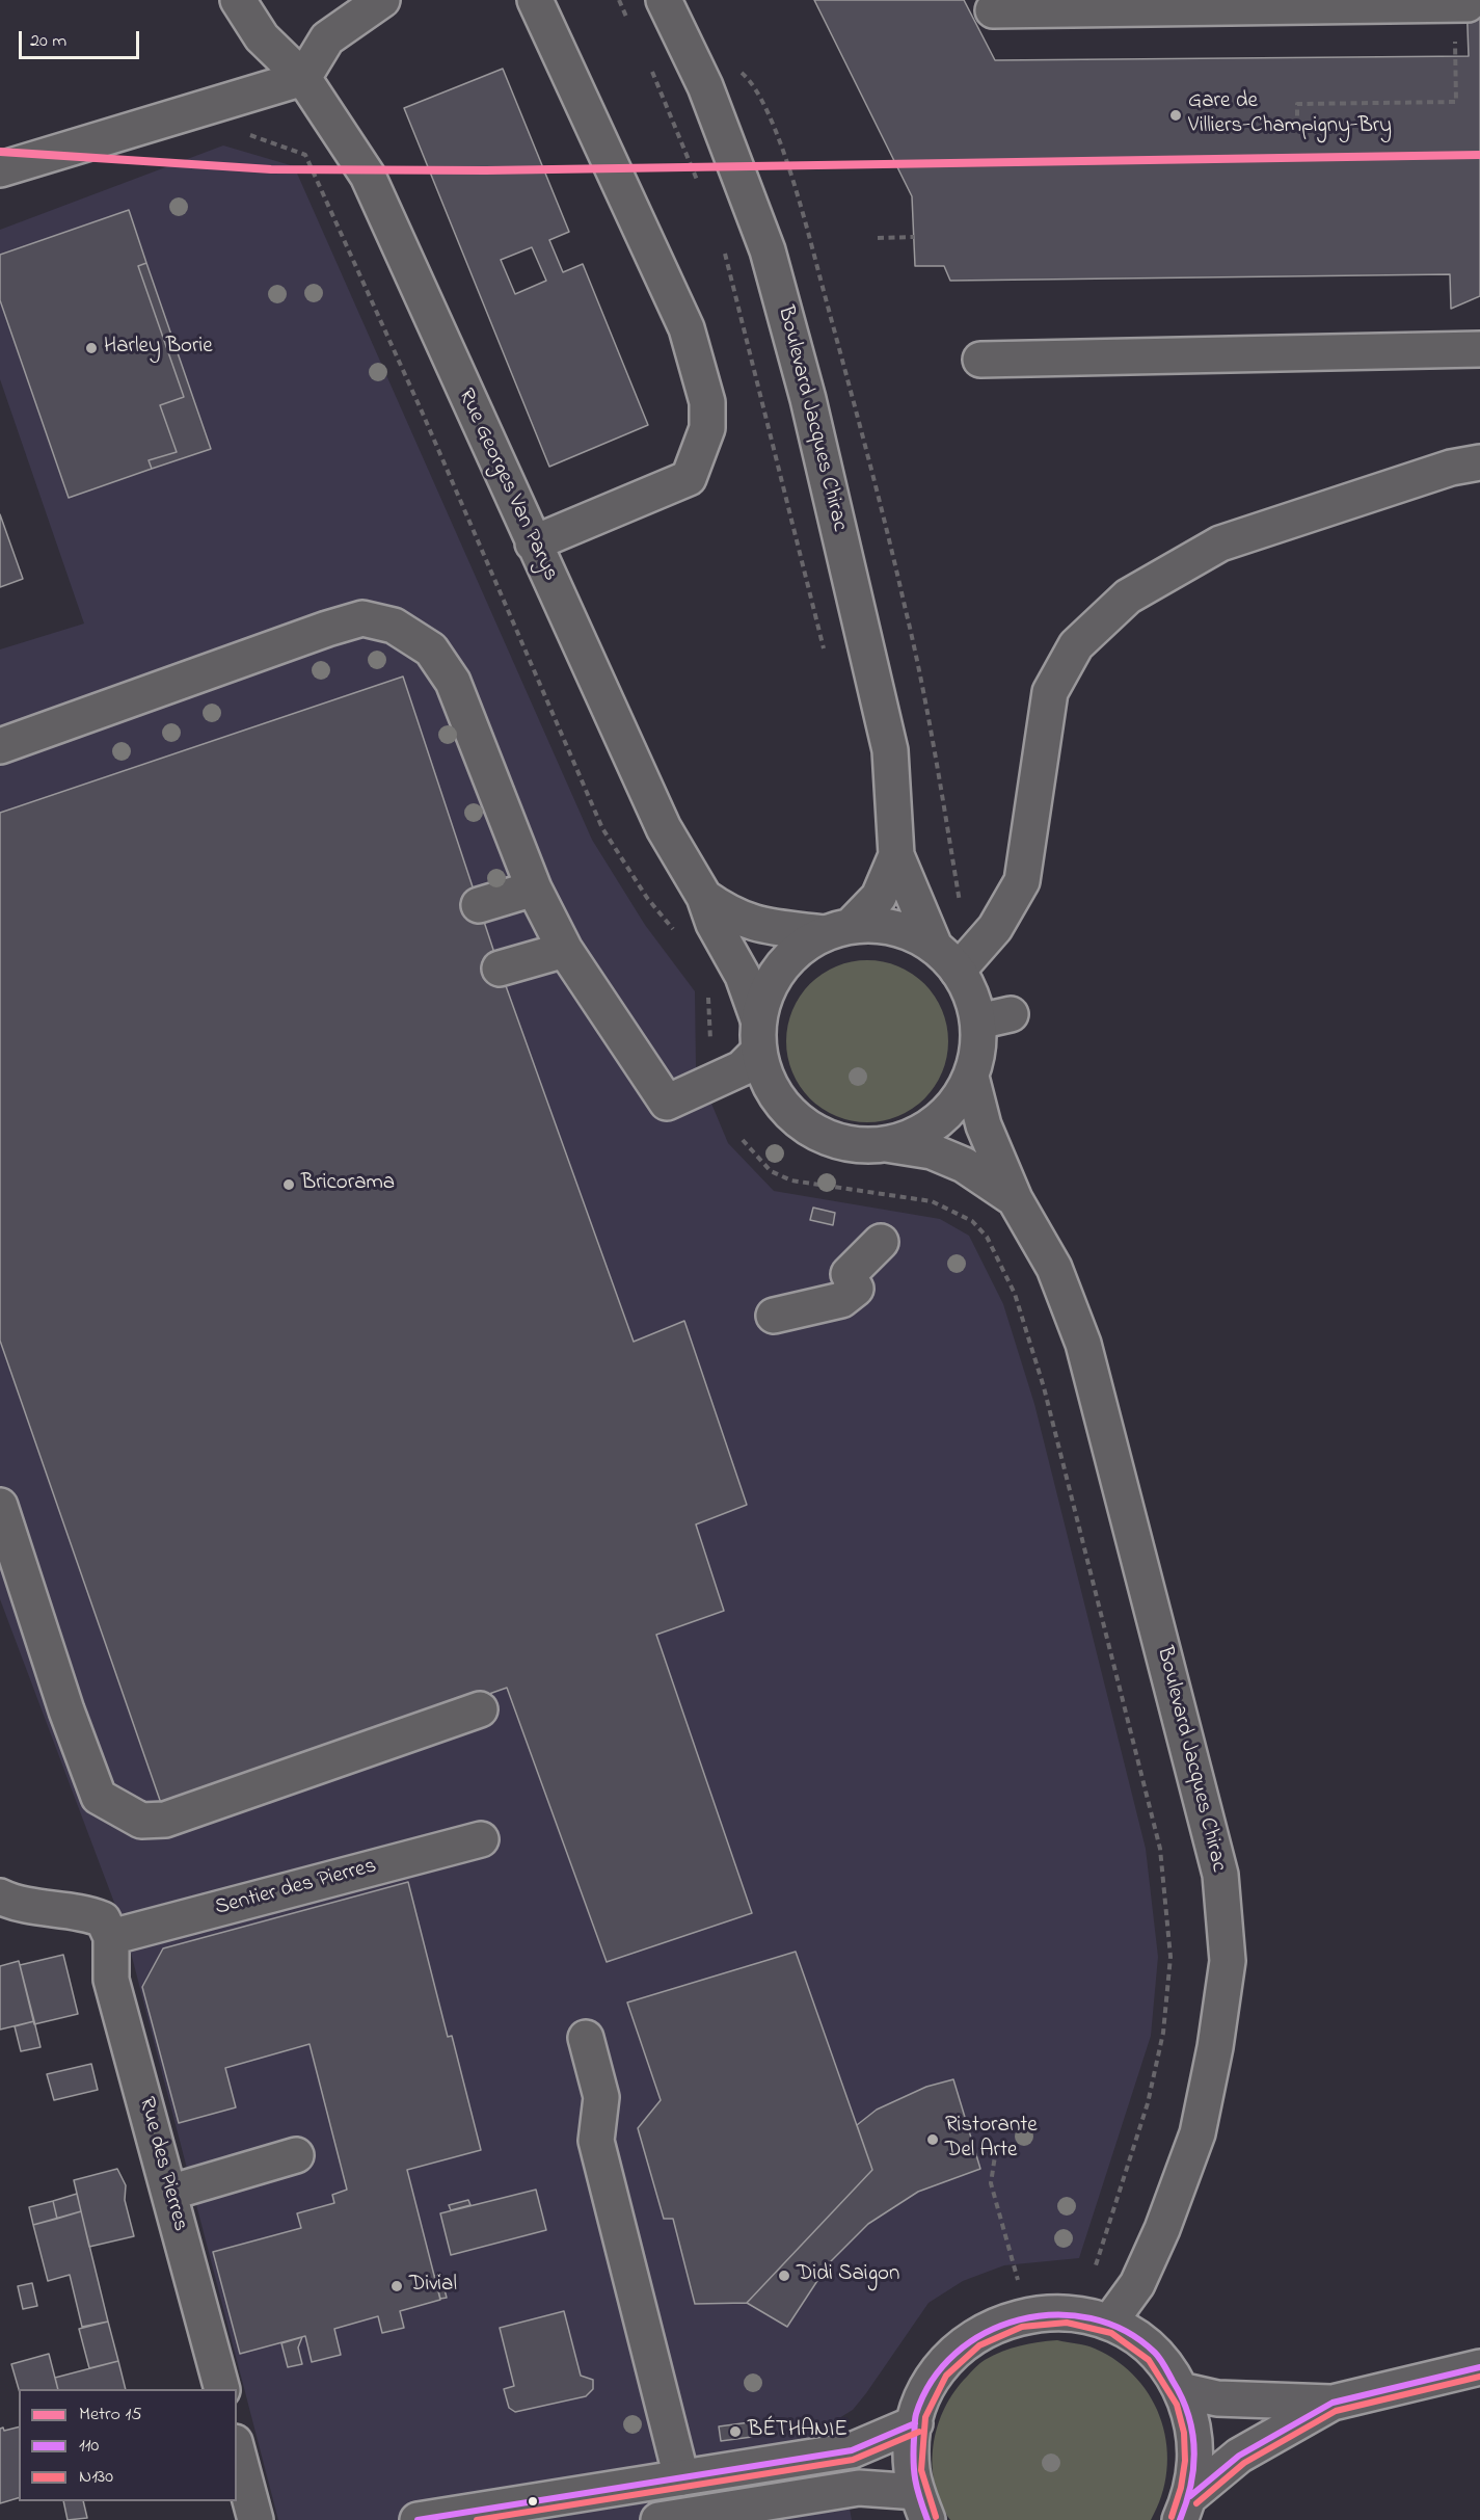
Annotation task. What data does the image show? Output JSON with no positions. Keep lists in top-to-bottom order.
{
  "streets": {
    "main road": [
      "Boulevard Jacques Chirac",
      "Rue Georges Van Parys",
      "Sentier des Pierres",
      "Rue des Pierres"
    ]
  },
  "crossings": [
    ["Boulevard Jacques Chirac", "Rue Georges Van Parys"],
    ["Sentier des Pierres", "Rue des Pierres"]
  ],
  "places": [
    "Gare de Villiers-Champigny-Bry",
    "Harley Borie",
    "Bricorama",
    "Ristorante Del Arte",
    "Didi Saigon",
    "Divial",
    "BÉTHANIE"
  ],
  "lines": ["metro line 15", "transit line 110", "transit line N130"],
  "legend": ["Metro 15", "110", "N130"],
  "scale_bar": "20 m"
}
